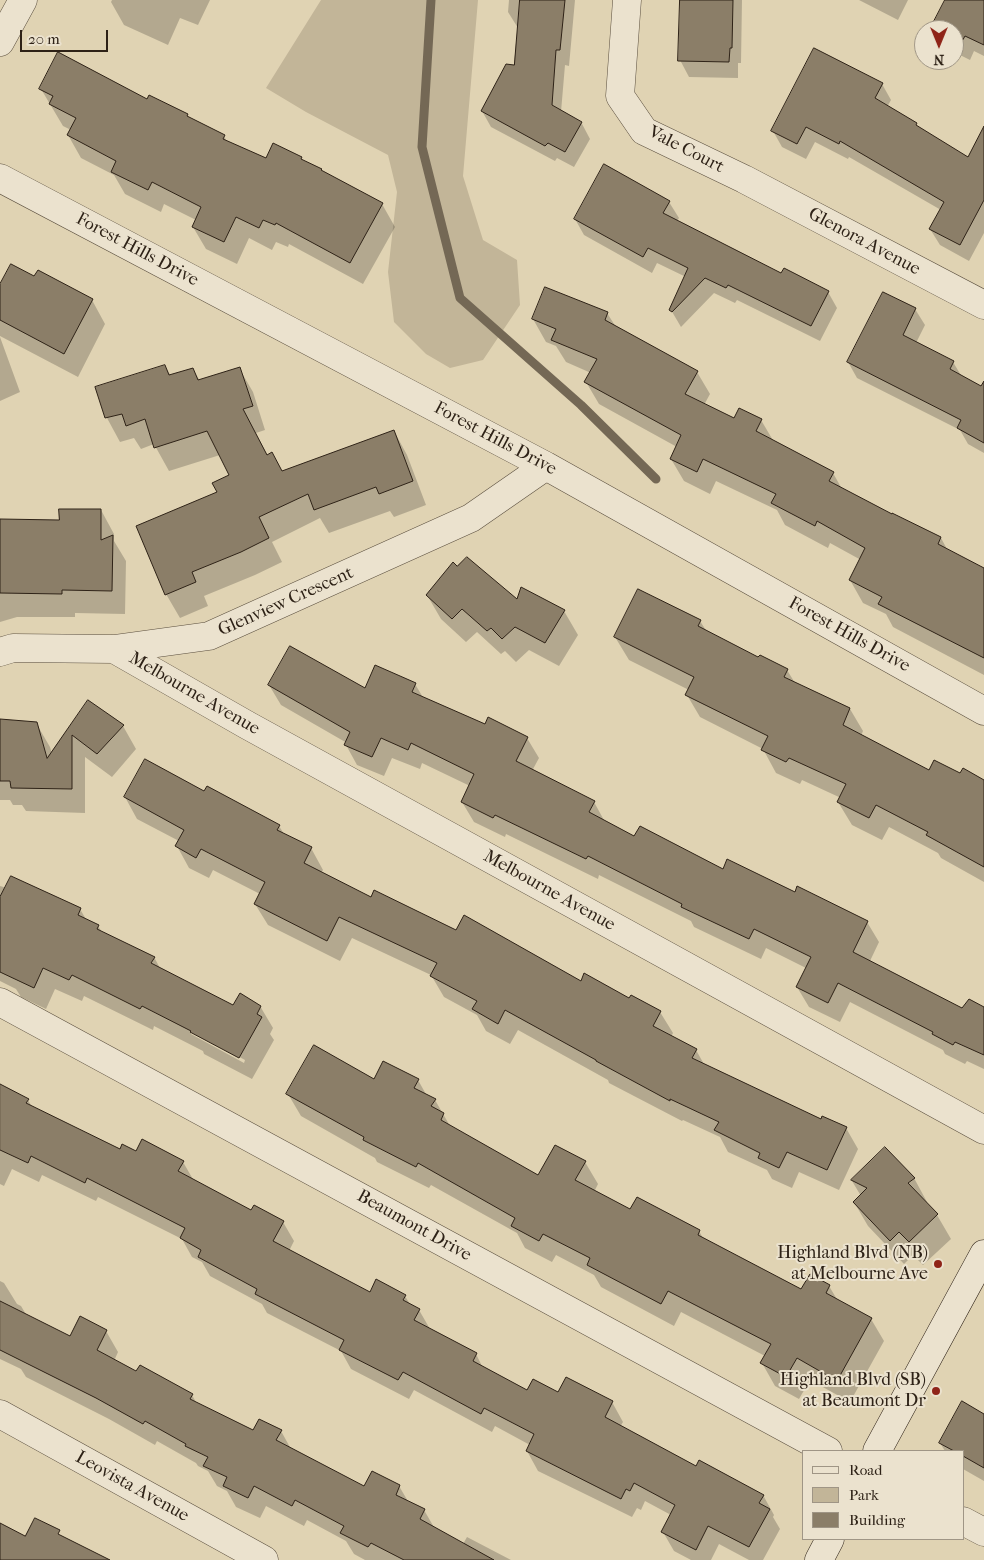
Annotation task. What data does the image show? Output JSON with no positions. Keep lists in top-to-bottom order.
{
  "streets": {
    "street": [
      "Vale Court",
      "Glenora Avenue",
      "Forest Hills Drive",
      "Glenview Crescent",
      "Melbourne Avenue",
      "Beaumont Drive",
      "Leovista Avenue"
    ]
  },
  "crossings": [
    ["Vale Court", "Glenora Avenue"],
    ["Forest Hills Drive", "Glenview Crescent"],
    ["Glenview Crescent", "Melbourne Avenue"]
  ],
  "places": ["Highland Blvd (NB) at Melbourne Ave", "Highland Blvd (SB) at Beaumont Dr"],
  "legend": ["Road", "Park", "Building"],
  "scale_bar": "20 m",
  "north": "bottom"
}
